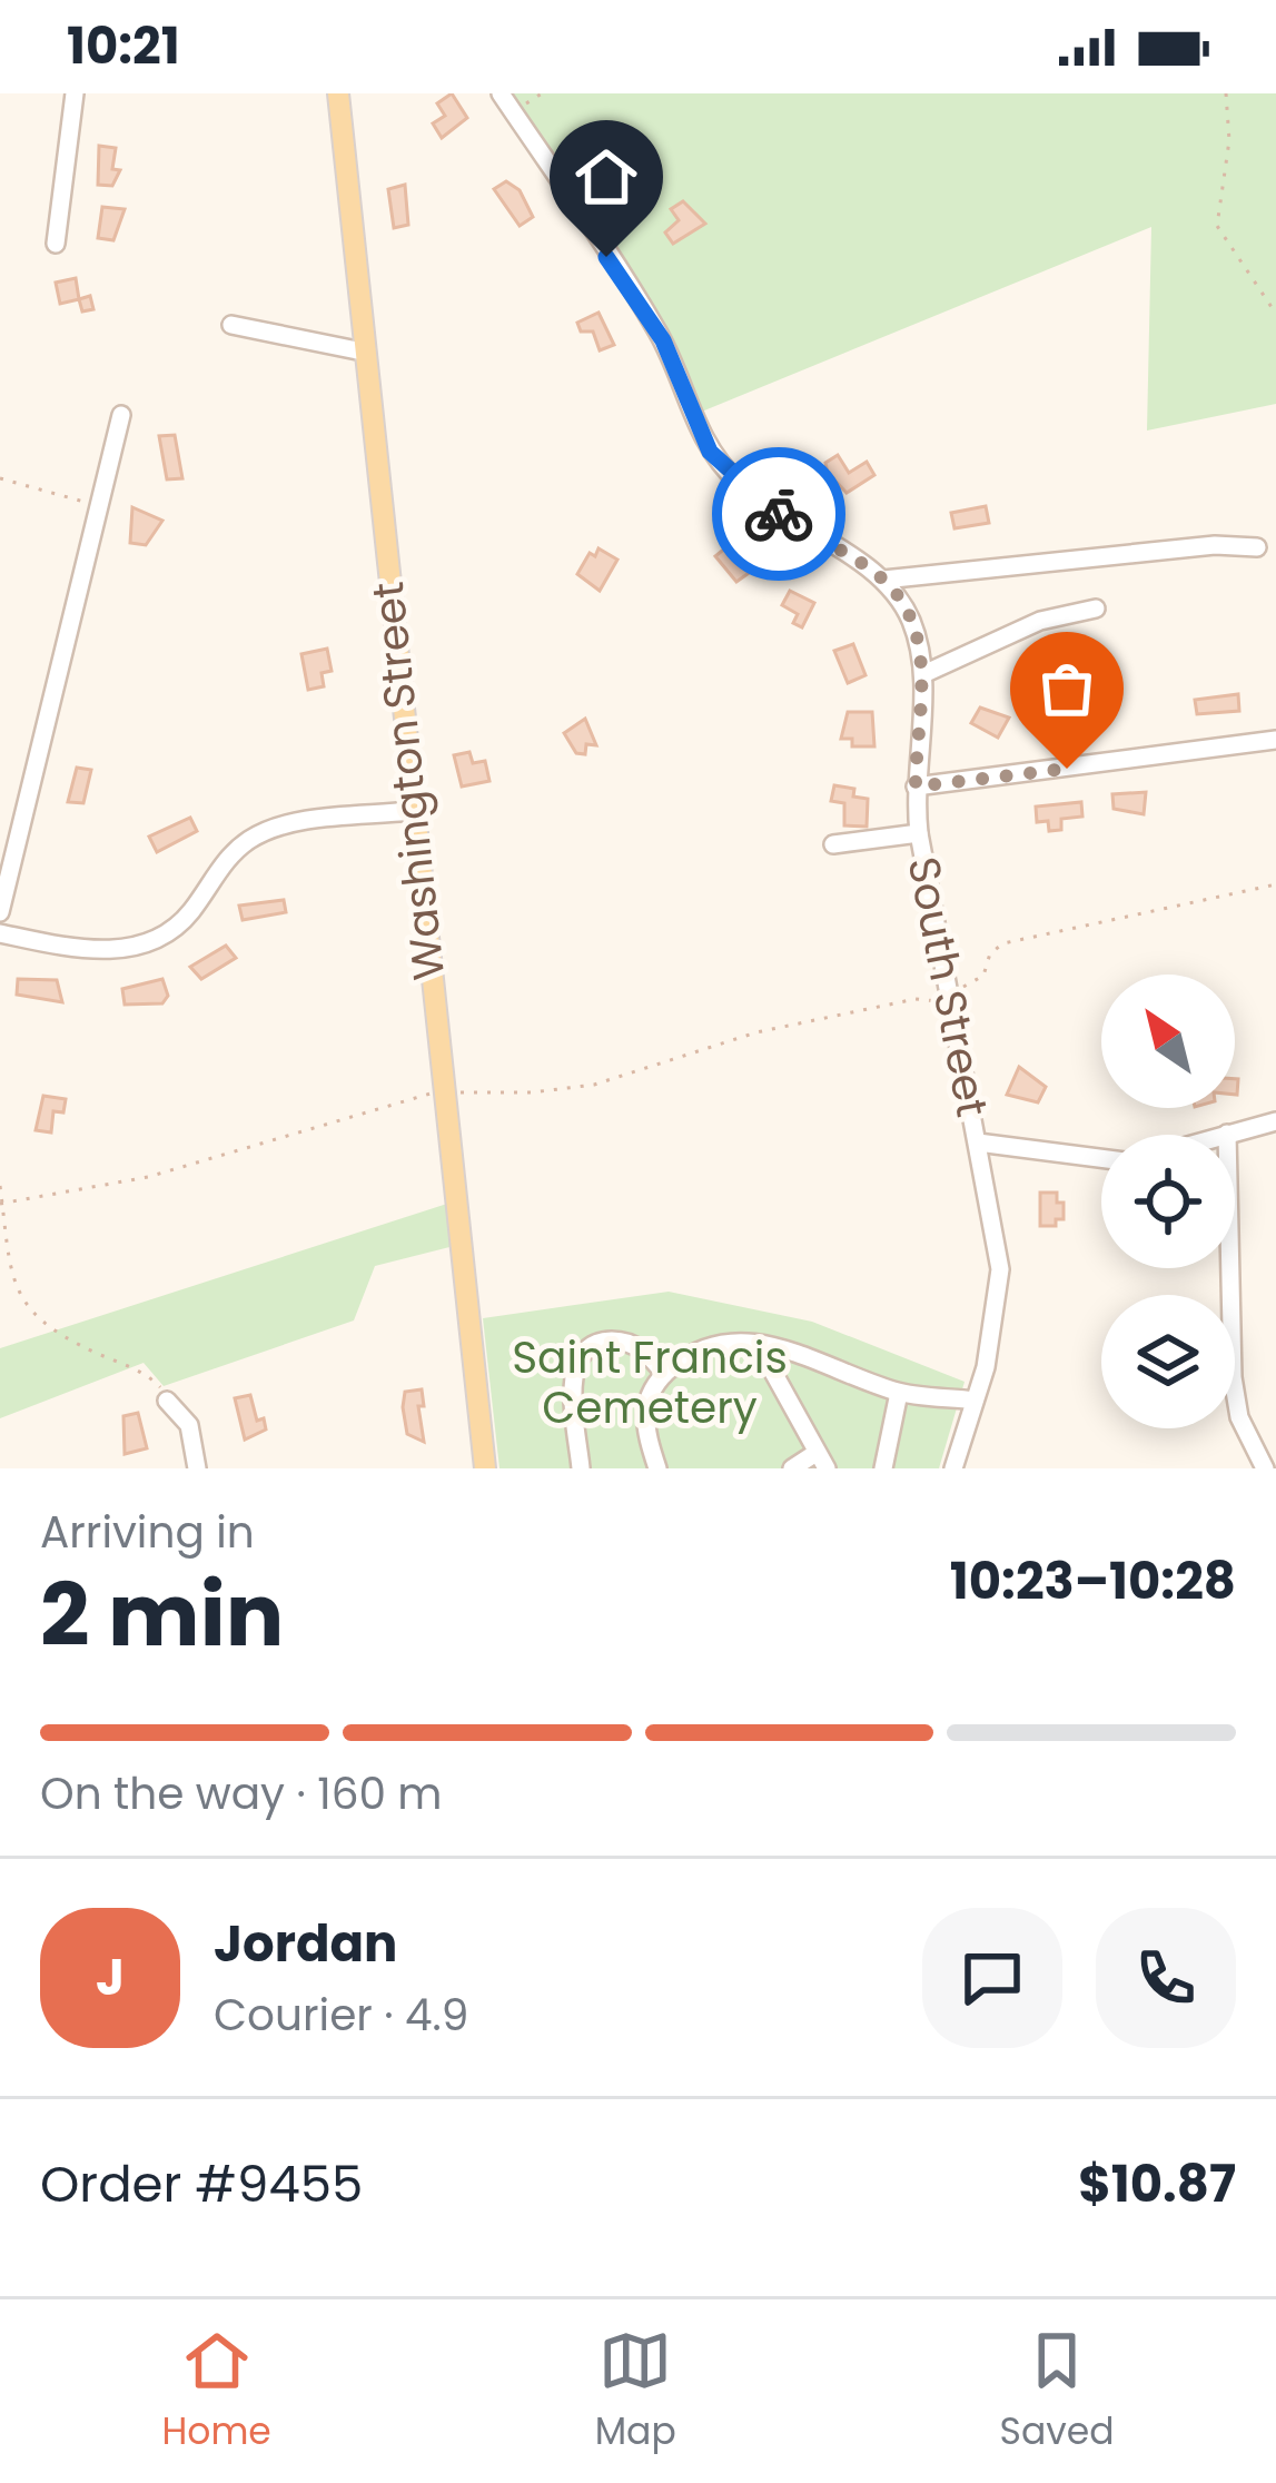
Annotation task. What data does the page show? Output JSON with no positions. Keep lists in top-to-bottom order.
{
  "streets": {
    "main road": ["Washington Street"],
    "street": ["South Street"]
  },
  "parks": ["Saint Francis Cemetery"],
  "north": "top left",
  "page": {
    "status": "10:21",
    "heading": ["2 min", "Arriving in", "10:23–10:28"],
    "panel": [
      "Jordan",
      "Courier · 4.9",
      "Order #9455",
      "$10.87"
    ],
    "bar": "On the way · 160 m",
    "round": "J",
    "tabs": ["Home", "Map", "Saved"]
  }
}
